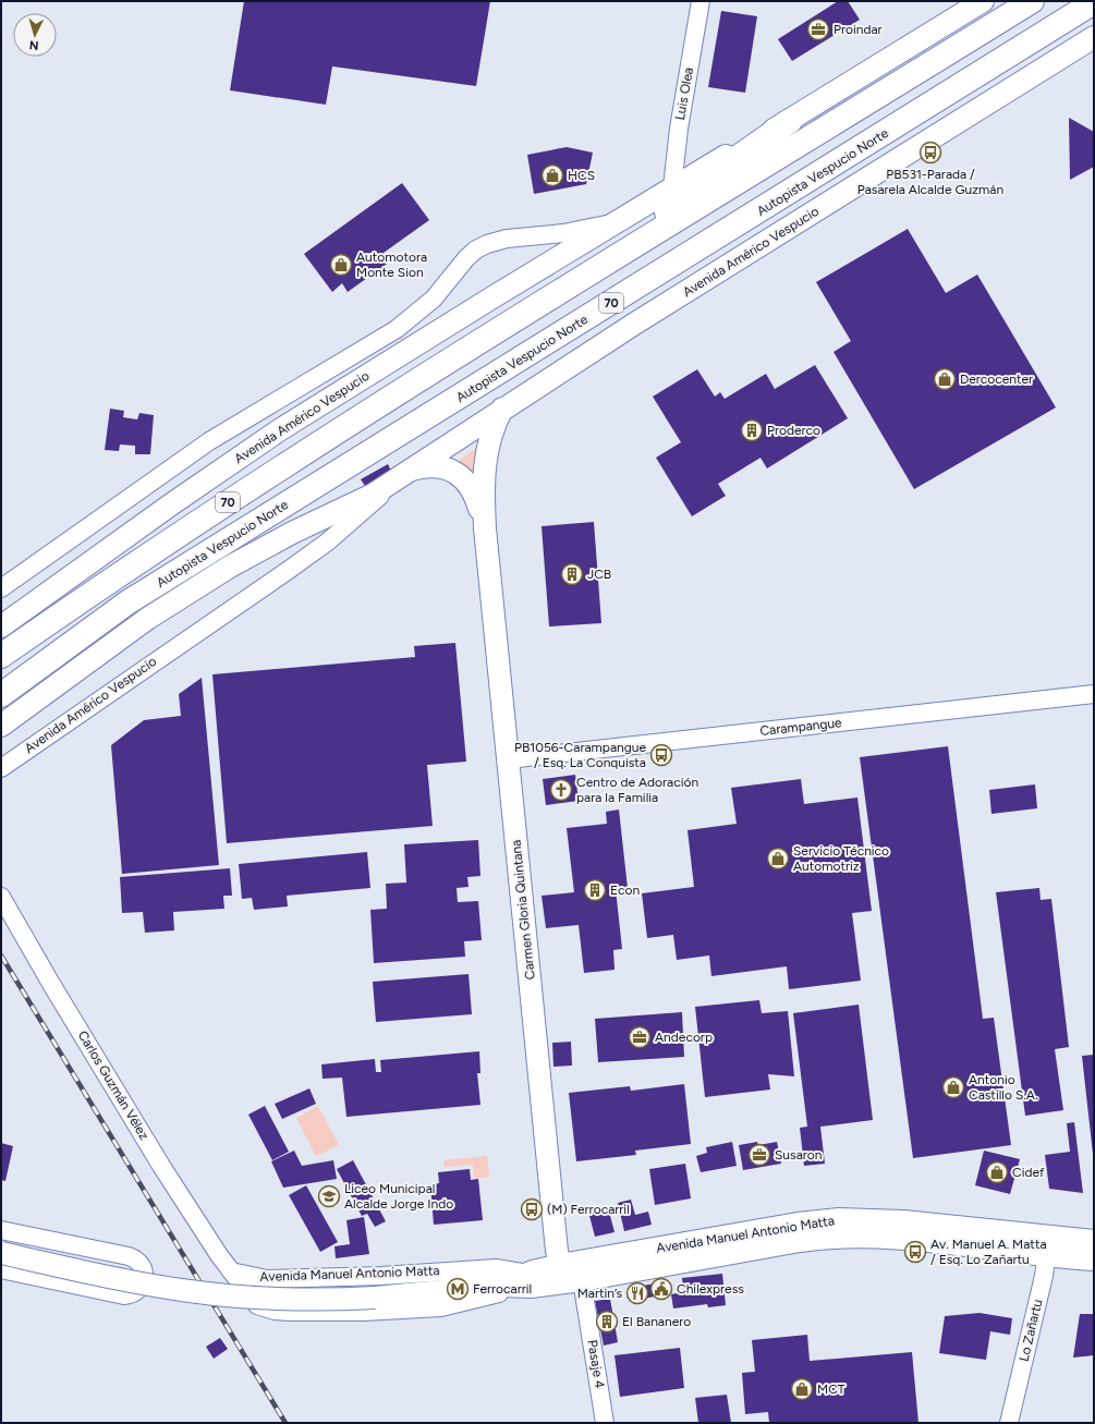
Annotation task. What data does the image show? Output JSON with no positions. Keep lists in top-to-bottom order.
{
  "streets": {
    "highway": ["Autopista Vespucio Norte", "70"],
    "main road": ["Avenida Américo Vespucio", "Carmen Gloria Quintana", "Avenida Manuel Antonio Matta"],
    "street": [
      "Luis Olea",
      "Carampangue",
      "Carlos Guzmán Vélez",
      "Lo Zañartu",
      "Pasaje 4"
    ]
  },
  "crossings": [
    ["Luis Olea", "Avenida Américo Vespucio"],
    ["Avenida Américo Vespucio", "Carmen Gloria Quintana"],
    ["Carampangue", "Carmen Gloria Quintana"],
    ["Carmen Gloria Quintana", "Avenida Manuel Antonio Matta"],
    ["Carlos Guzmán Vélez", "Avenida Manuel Antonio Matta"],
    ["Avenida Manuel Antonio Matta", "Lo Zañartu"],
    ["Avenida Manuel Antonio Matta", "Pasaje 4"]
  ],
  "places": {
    "office": ["Proindar", "Andecorp", "Susaron"],
    "bus stop": [
      "PB531-Parada / Pasarela Alcalde Guzmán",
      "PB1056-Carampangue / Esq. La Conquista",
      "(M) Ferrocarril",
      "Av. Manuel A. Matta / Esq. Lo Zañartu"
    ],
    "shop": [
      "HCS",
      "Automotora Monte Sion",
      "Dercocenter",
      "Servicio Técnico Automotriz",
      "Antonio Castillo S.A.",
      "Cidef",
      "MCT"
    ],
    "building": [
      "Proderco",
      "JCB",
      "Econ",
      "El Bananero"
    ],
    "church": ["Centro de Adoración para la Familia"],
    "school or university": ["Liceo Municipal Alcalde Jorge Indo"],
    "metro station": ["Ferrocarril"],
    "public building": ["Chilexpress"],
    "restaurant": ["Martin’s"]
  },
  "north": "bottom"
}
